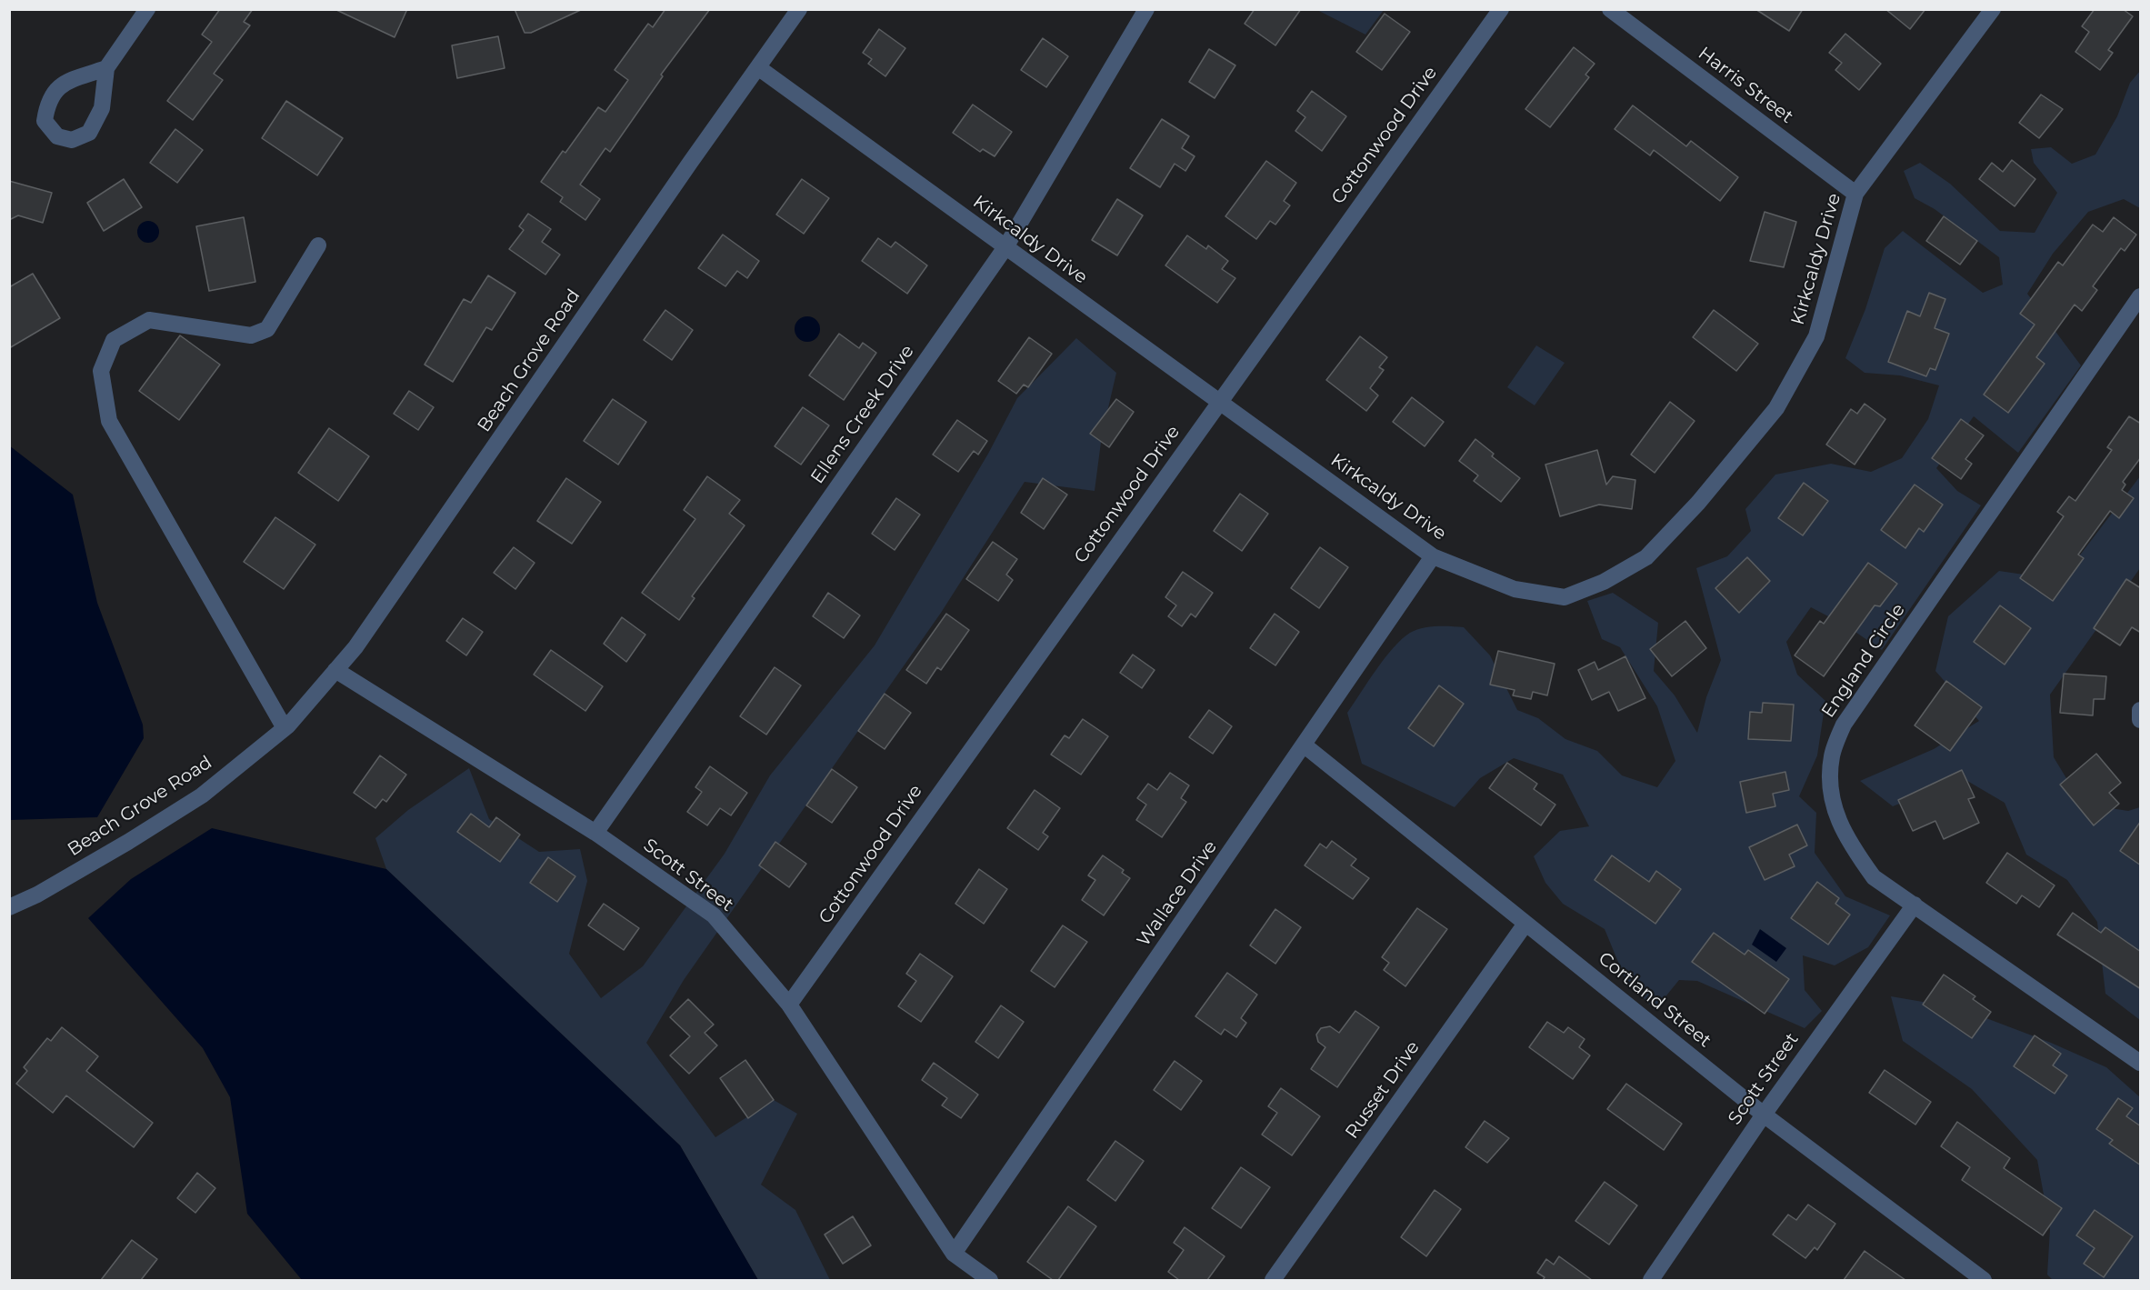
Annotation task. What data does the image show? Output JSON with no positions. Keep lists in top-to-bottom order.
{
  "streets": {
    "street": [
      "Harris Street",
      "Cottonwood Drive",
      "Kirkcaldy Drive",
      "Beach Grove Road",
      "Ellens Creek Drive",
      "England Circle",
      "Scott Street",
      "Wallace Drive",
      "Cortland Street",
      "Russet Drive"
    ]
  },
  "crossings": [
    ["Harris Street", "Kirkcaldy Drive"],
    ["Cottonwood Drive", "Kirkcaldy Drive"],
    ["Cottonwood Drive", "Scott Street"],
    ["Kirkcaldy Drive", "Beach Grove Road"],
    ["Kirkcaldy Drive", "Ellens Creek Drive"],
    ["Kirkcaldy Drive", "Wallace Drive"],
    ["Beach Grove Road", "Scott Street"],
    ["Ellens Creek Drive", "Scott Street"],
    ["England Circle", "Scott Street"],
    ["Scott Street", "Wallace Drive"],
    ["Scott Street", "Cortland Street"],
    ["Wallace Drive", "Cortland Street"],
    ["Cortland Street", "Russet Drive"]
  ]
}
